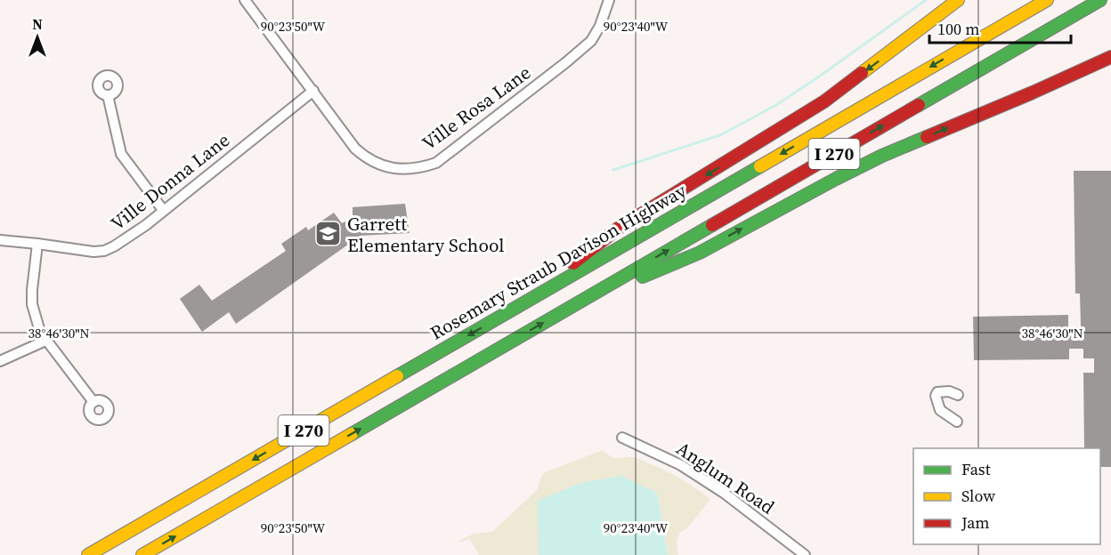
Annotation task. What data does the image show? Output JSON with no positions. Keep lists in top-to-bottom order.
{
  "streets": {
    "highway": ["I 270", "Rosemary Straub Davison Highway"],
    "street": ["Ville Rosa Lane", "Ville Donna Lane", "Anglum Road"]
  },
  "crossings": [
    ["Ville Rosa Lane", "Ville Donna Lane"]
  ],
  "places": {
    "school or university": ["Garrett Elementary School"]
  },
  "legend": ["Fast", "Slow", "Jam"],
  "scale_bar": "100 m",
  "north": "top",
  "coordinates": ["90°23'50\"W", "90°23'40\"W", "38°46'30\"N"]
}
